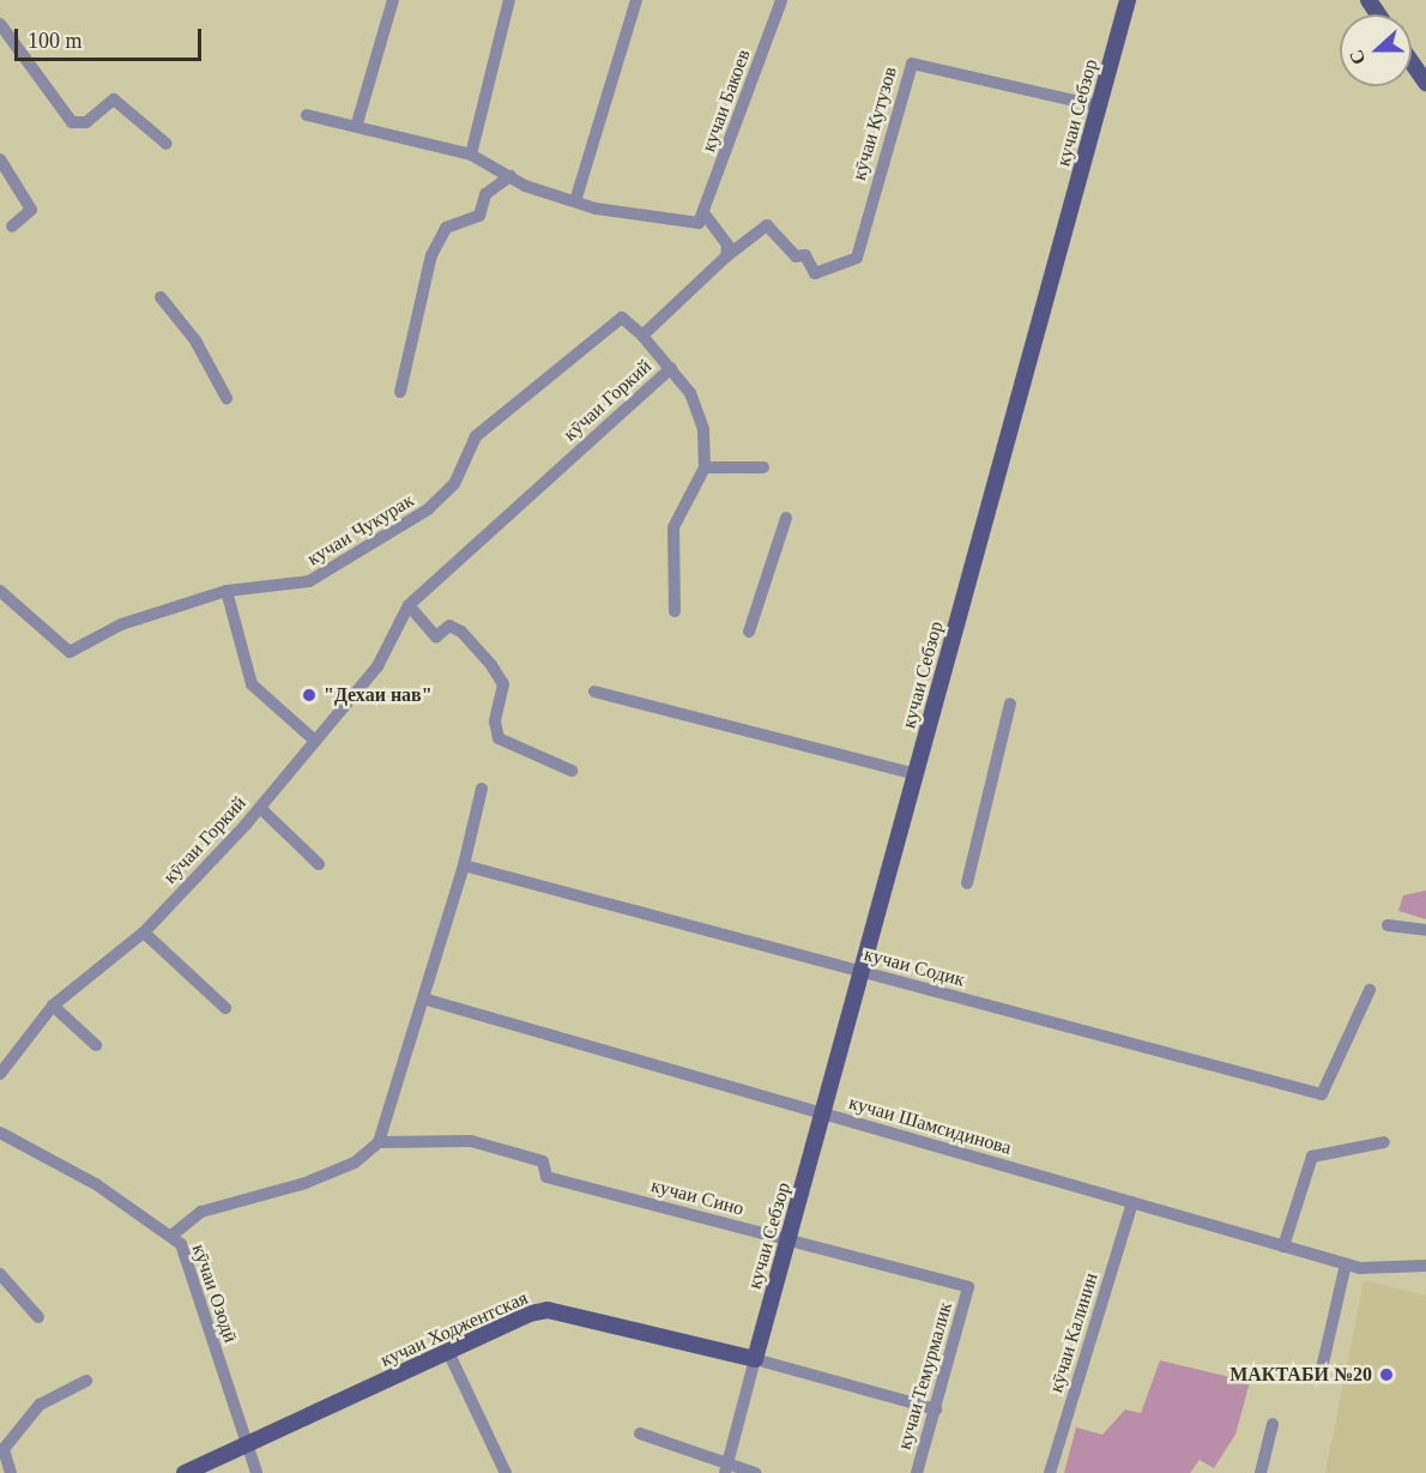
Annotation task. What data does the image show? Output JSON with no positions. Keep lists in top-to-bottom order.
{
  "streets": {
    "main road": ["кучаи Себзор", "кучаи Ходжентская"],
    "street": [
      "кучаи Бакоев",
      "кӯчаи Кутузов",
      "кӯчаи Горкий",
      "кучаи Чукурак",
      "кучаи Содик",
      "кучаи Шамсидинова",
      "кучаи Сино",
      "кӯчаи Озодӣ",
      "кӯчаи Калинин",
      "кучаи Темурмалик"
    ]
  },
  "crossings": [
    ["кучаи Себзор", "кӯчаи Кутузов"],
    ["кучаи Себзор", "кучаи Содик"],
    ["кучаи Себзор", "кучаи Шамсидинова"],
    ["кучаи Себзор", "кучаи Сино"],
    ["кучаи Себзор", "кучаи Ходжентская"],
    ["кучаи Шамсидинова", "кӯчаи Калинин"],
    ["кучаи Сино", "кучаи Темурмалик"],
    ["кӯчаи Озодӣ", "кучаи Ходжентская"]
  ],
  "places": ["\"Дехаи нав\"", "МАКТАБИ №20"],
  "scale_bar": "100 m",
  "north": "left"
}
